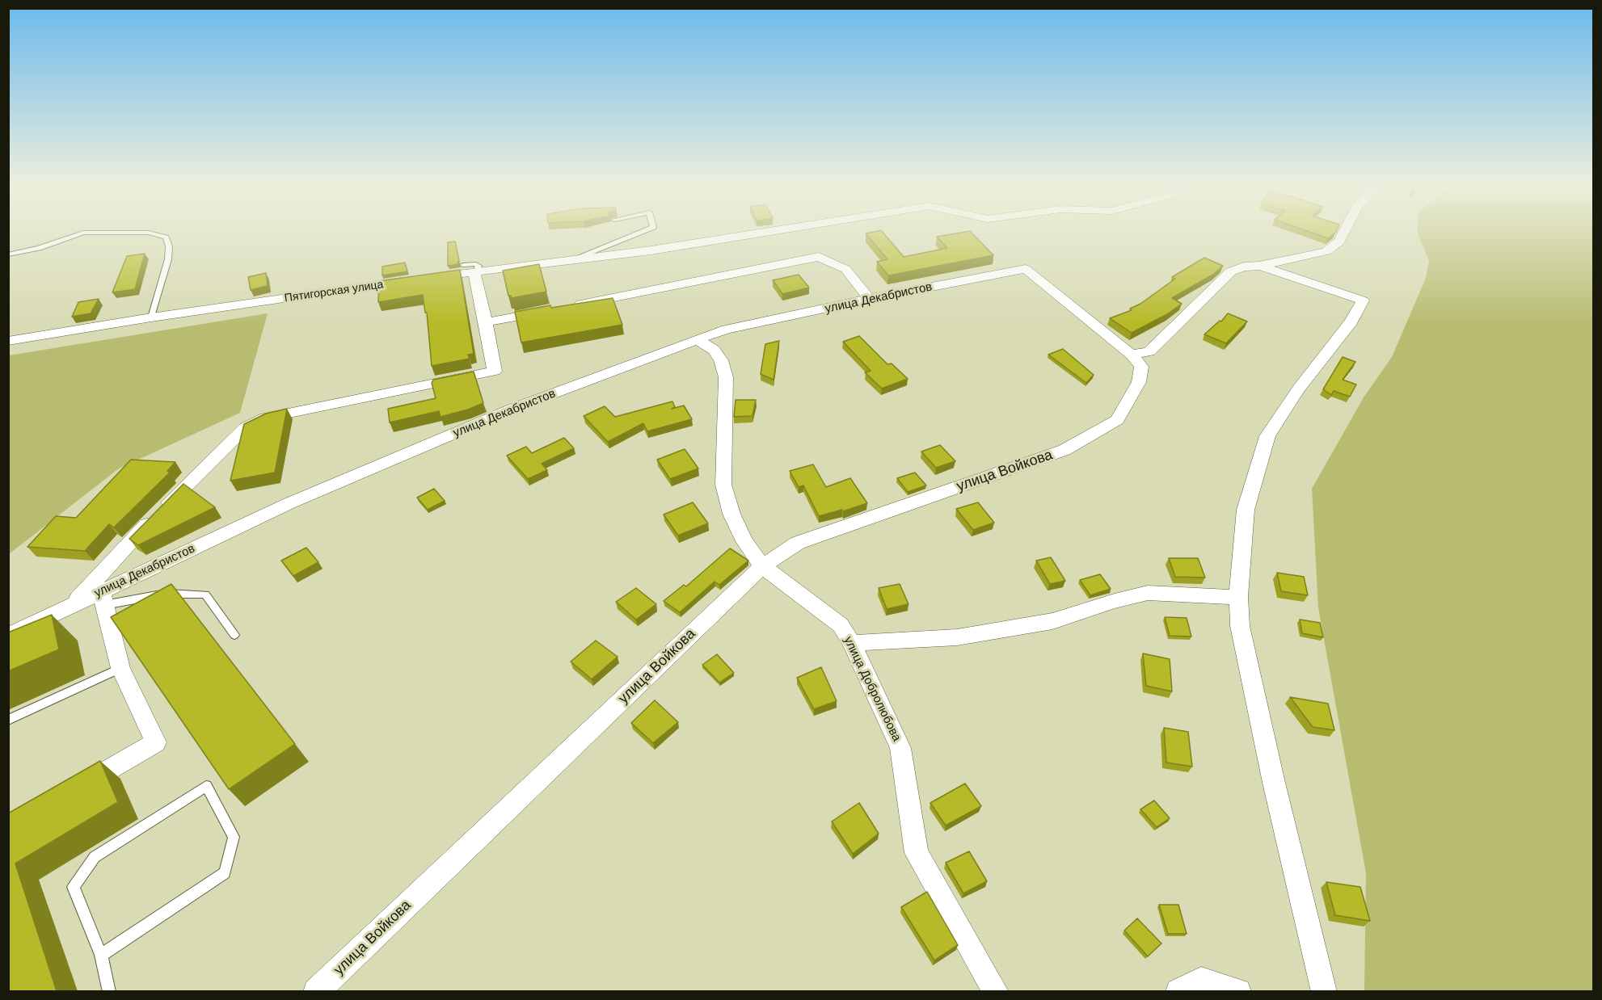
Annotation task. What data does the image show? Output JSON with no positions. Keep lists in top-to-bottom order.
{
  "streets": {
    "street": [
      "Пятигорская улица",
      "улица Декабристов",
      "улица Войкова",
      "улица Добролюбова"
    ]
  },
  "crossings": [
    ["улица Декабристов", "улица Войкова"],
    ["улица Декабристов", "улица Добролюбова"],
    ["улица Войкова", "улица Добролюбова"]
  ]
}
